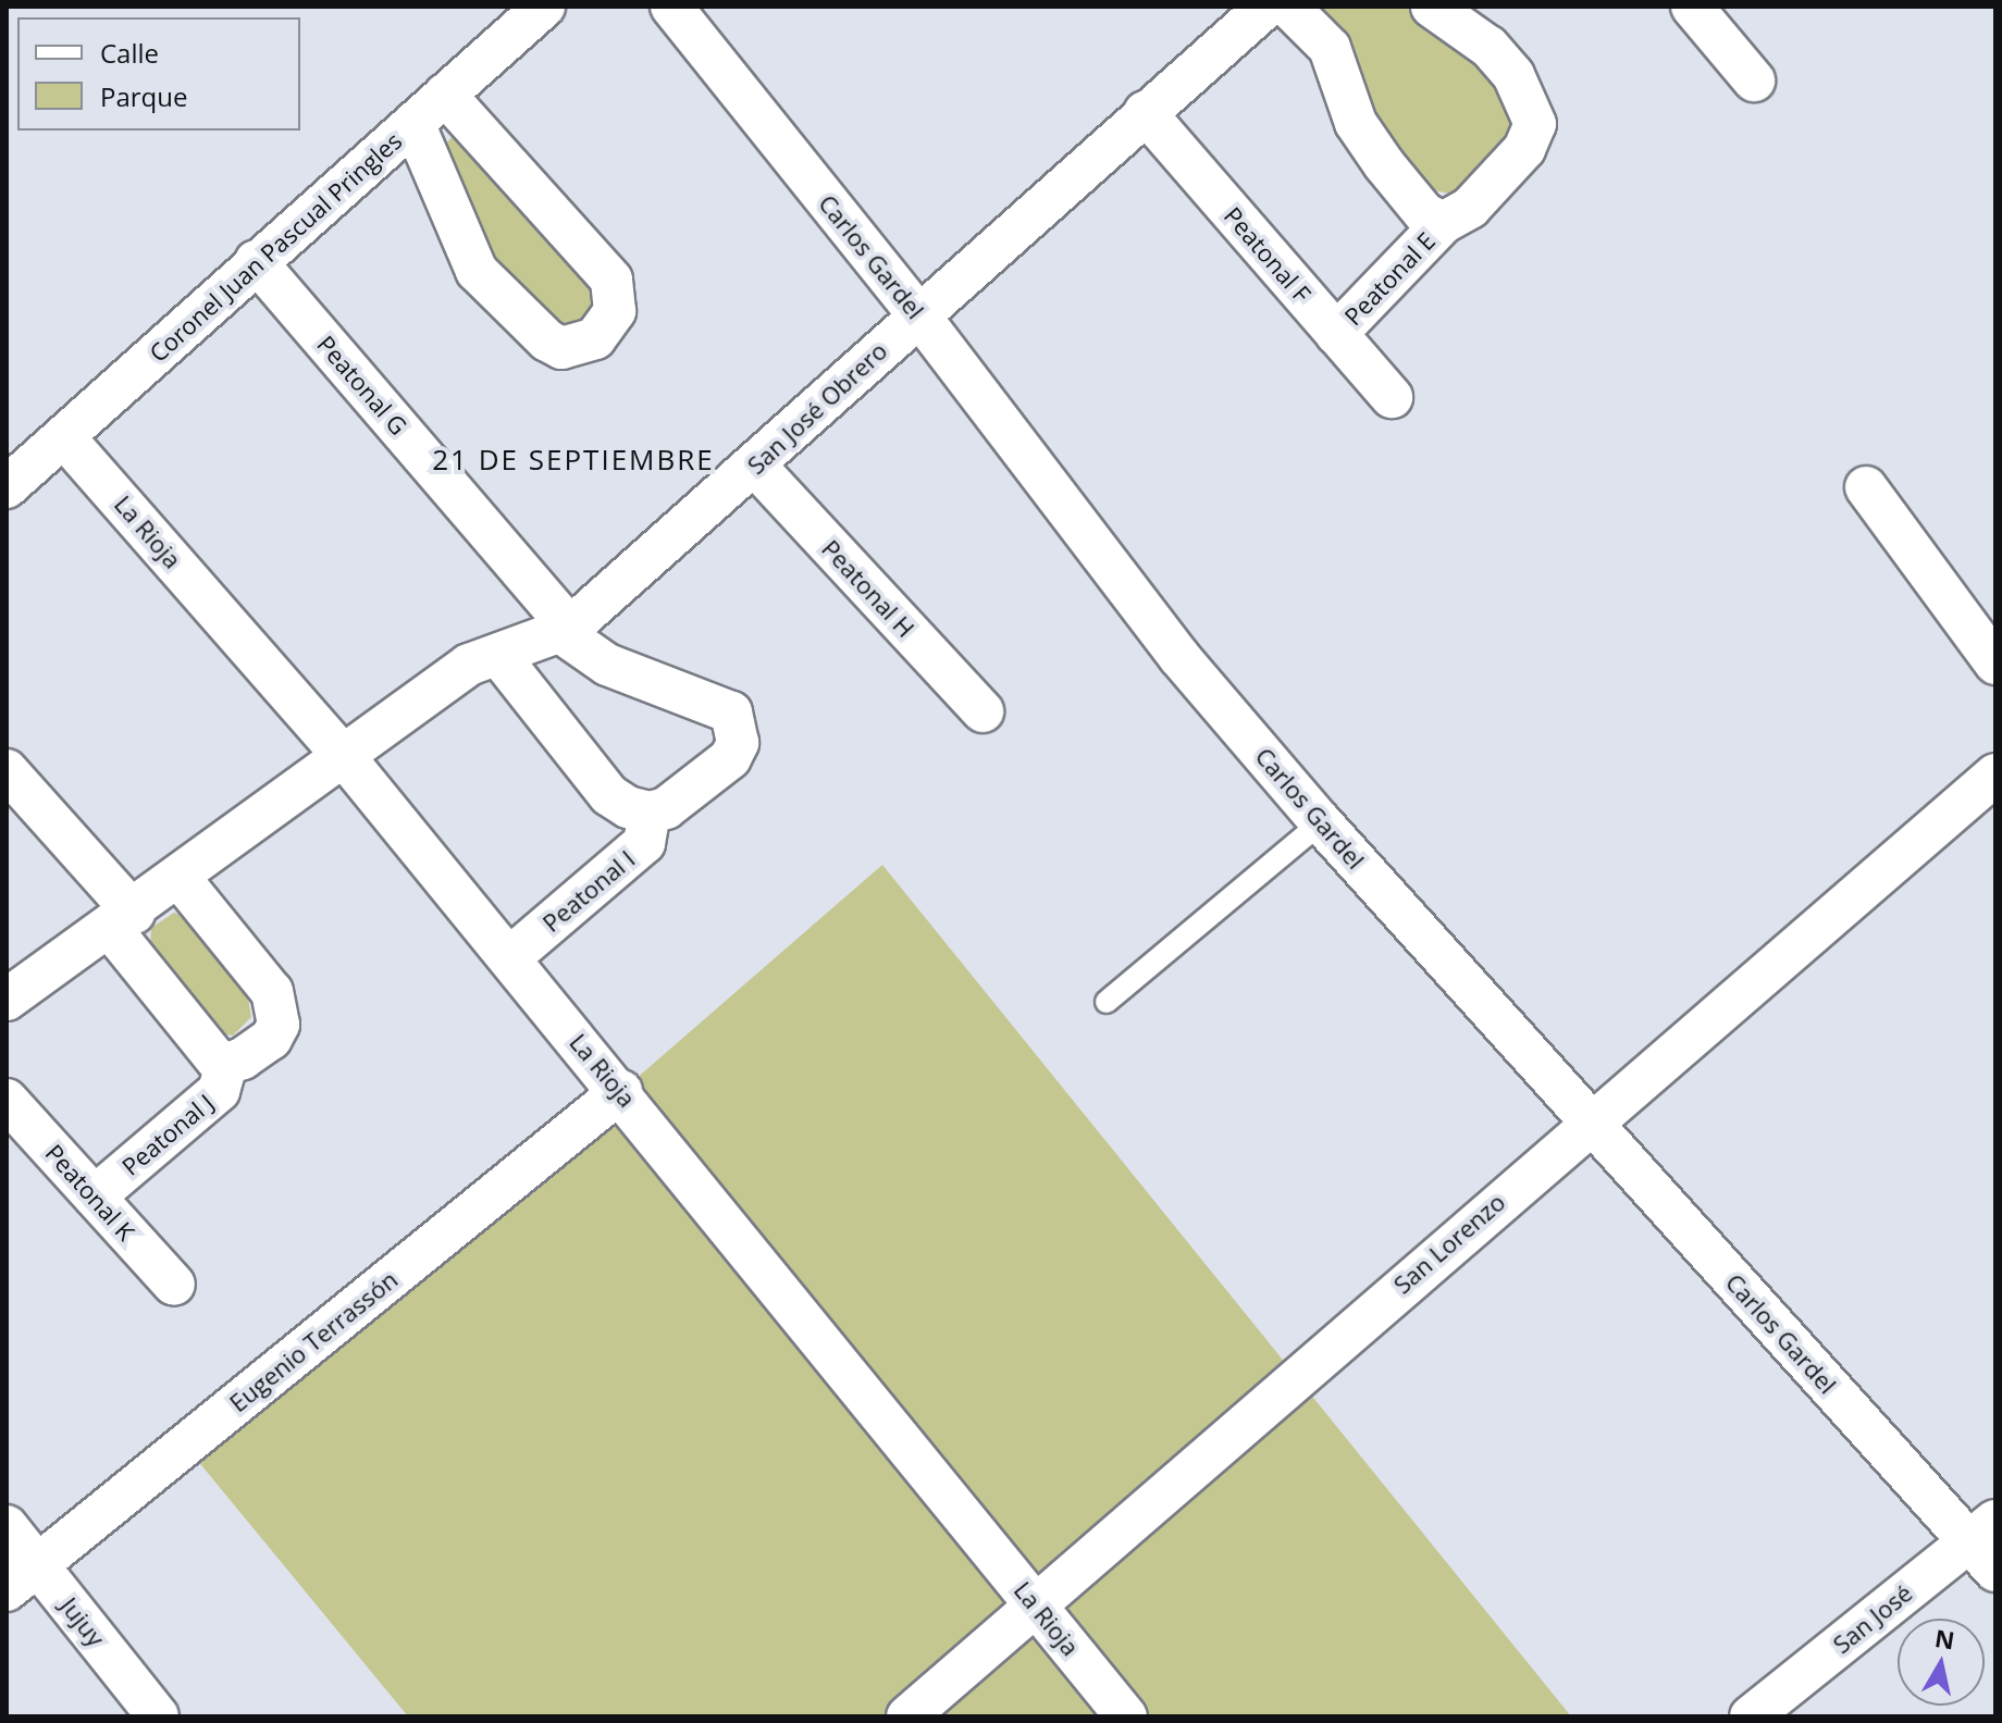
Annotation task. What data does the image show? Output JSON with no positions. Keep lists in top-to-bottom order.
{
  "streets": {
    "street": [
      "Coronel Juan Pascual Pringles",
      "Peatonal F",
      "Carlos Gardel",
      "Peatonal E",
      "Peatonal G",
      "San José Obrero",
      "La Rioja",
      "Peatonal H",
      "Peatonal I",
      "Peatonal J",
      "Peatonal K",
      "San Lorenzo",
      "Eugenio Terrassón",
      "San José",
      "Jujuy"
    ]
  },
  "crossings": [
    ["Coronel Juan Pascual Pringles", "Peatonal G"],
    ["Coronel Juan Pascual Pringles", "La Rioja"],
    ["Peatonal F", "Peatonal E"],
    ["Peatonal F", "San José Obrero"],
    ["Carlos Gardel", "San José Obrero"],
    ["Carlos Gardel", "San Lorenzo"],
    ["Carlos Gardel", "San José"],
    ["Peatonal G", "San José Obrero"],
    ["San José Obrero", "La Rioja"],
    ["San José Obrero", "Peatonal H"],
    ["La Rioja", "Peatonal I"],
    ["La Rioja", "San Lorenzo"],
    ["La Rioja", "Eugenio Terrassón"],
    ["Peatonal J", "Peatonal K"],
    ["Eugenio Terrassón", "Jujuy"]
  ],
  "districts": ["21 DE SEPTIEMBRE"],
  "legend": ["Calle", "Parque"],
  "north": "top"
}
